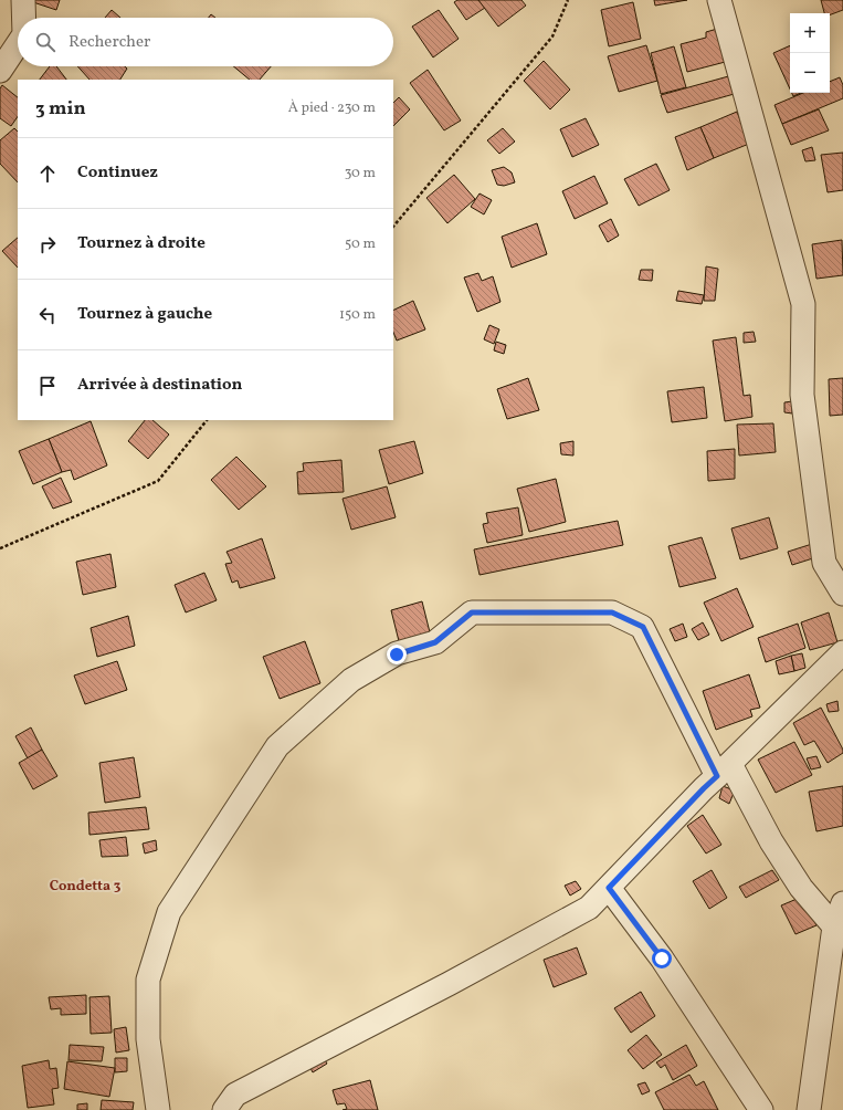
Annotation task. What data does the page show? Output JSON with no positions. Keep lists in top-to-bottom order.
{
  "districts": ["Сondetta 3"],
  "page": {
    "map_buttons": ["+", "−"],
    "search": "Rechercher",
    "heading": ["3 min", "À pied · 230 m"],
    "list": [
      ["Continuez", "30 m"],
      ["Tournez à droite", "50 m"],
      ["Tournez à gauche", "150 m"],
      "Arrivée à destination"
    ]
  }
}
